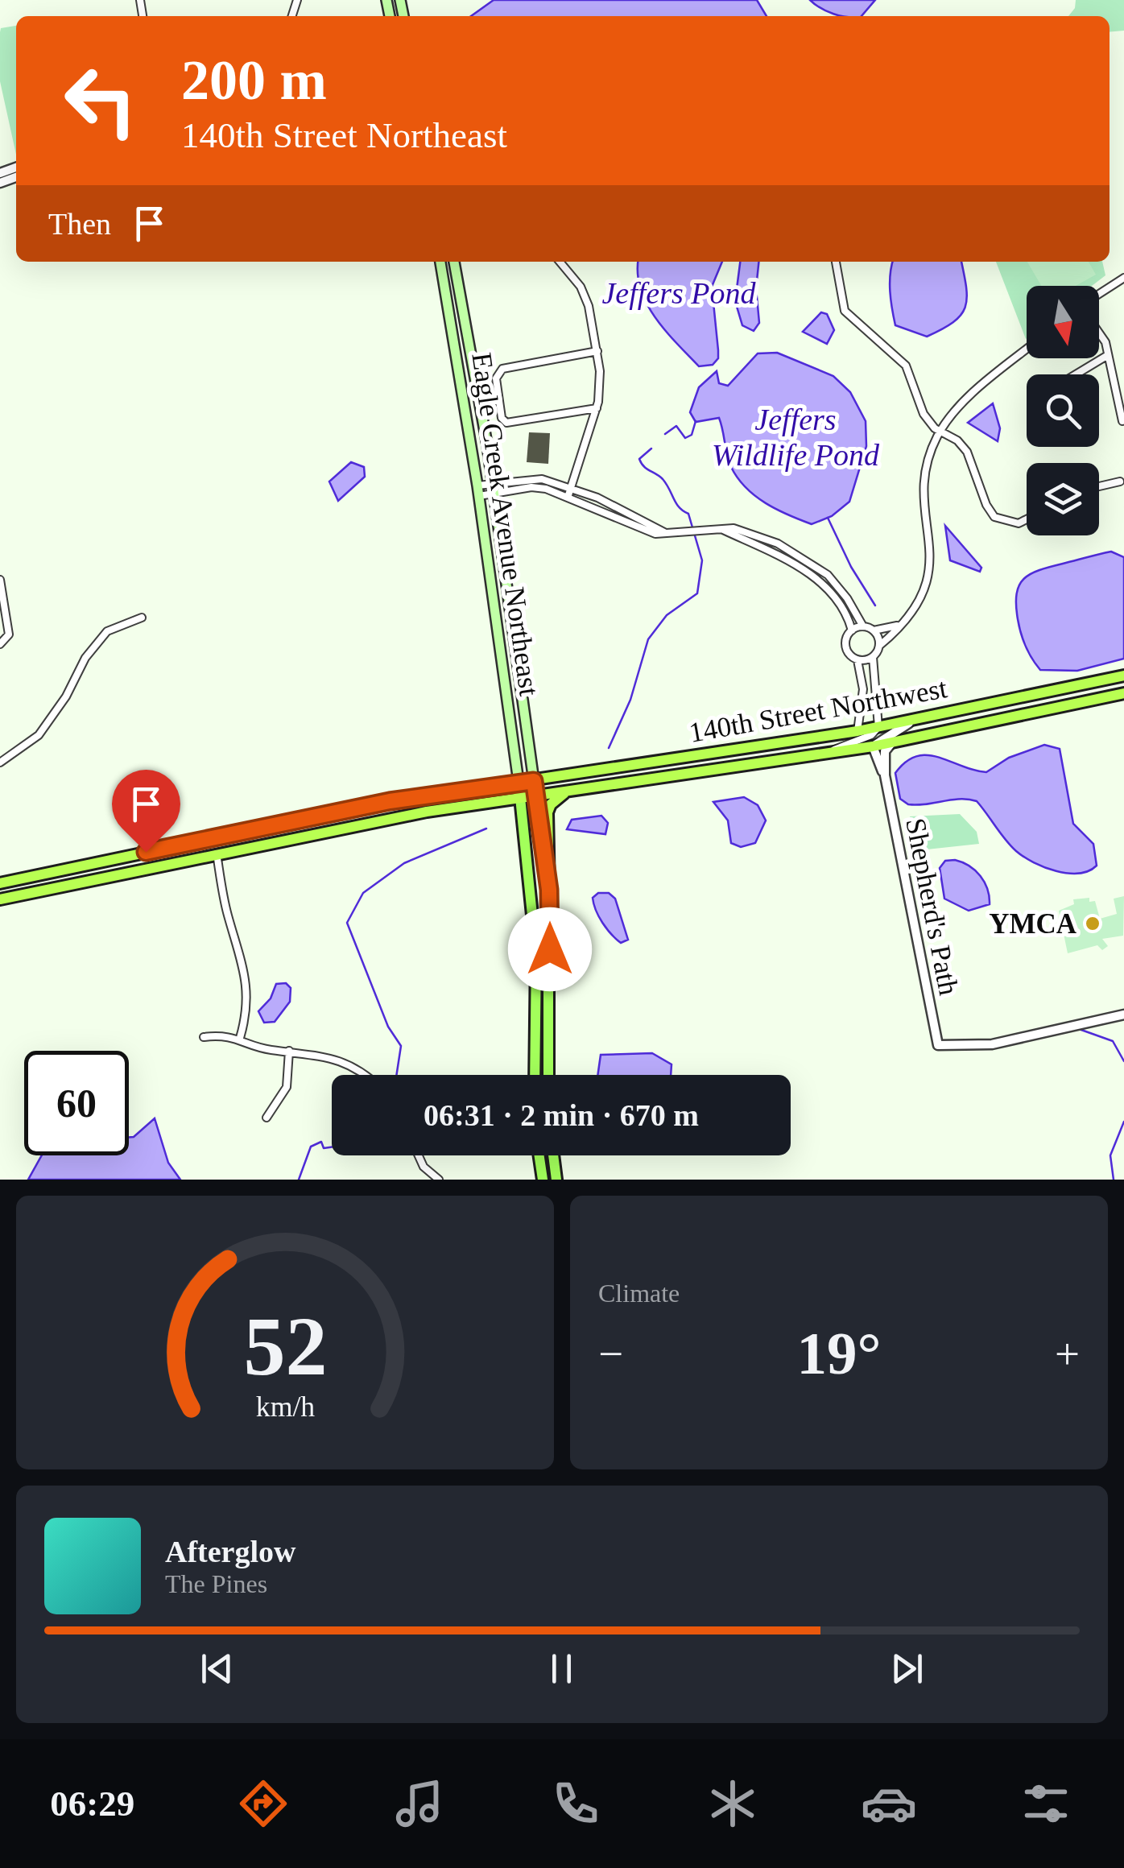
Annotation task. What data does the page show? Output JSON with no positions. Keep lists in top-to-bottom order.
{
  "streets": {
    "highway": ["140th Street Northwest"],
    "main road": ["Eagle Creek Avenue Northeast"],
    "street": ["Shepherd's Path"]
  },
  "crossings": [
    ["Eagle Creek Avenue Northeast", "140th Street Northwest"],
    ["140th Street Northwest", "Shepherd's Path"]
  ],
  "water": ["Jeffers Pond", "Jeffers Wildlife Pond"],
  "places": ["YMCA"],
  "north": "bottom",
  "page": {
    "turn": ["200 m", "140th Street Northeast"],
    "then": "Then",
    "limit": "60",
    "trip": "06:31 · 2 min · 670 m",
    "tile": "Climate",
    "heat": ["−", "19°", "+"],
    "song": ["Afterglow", "The Pines"],
    "tabs": "06:29",
    "gauge": ["52", "km/h"]
  }
}
